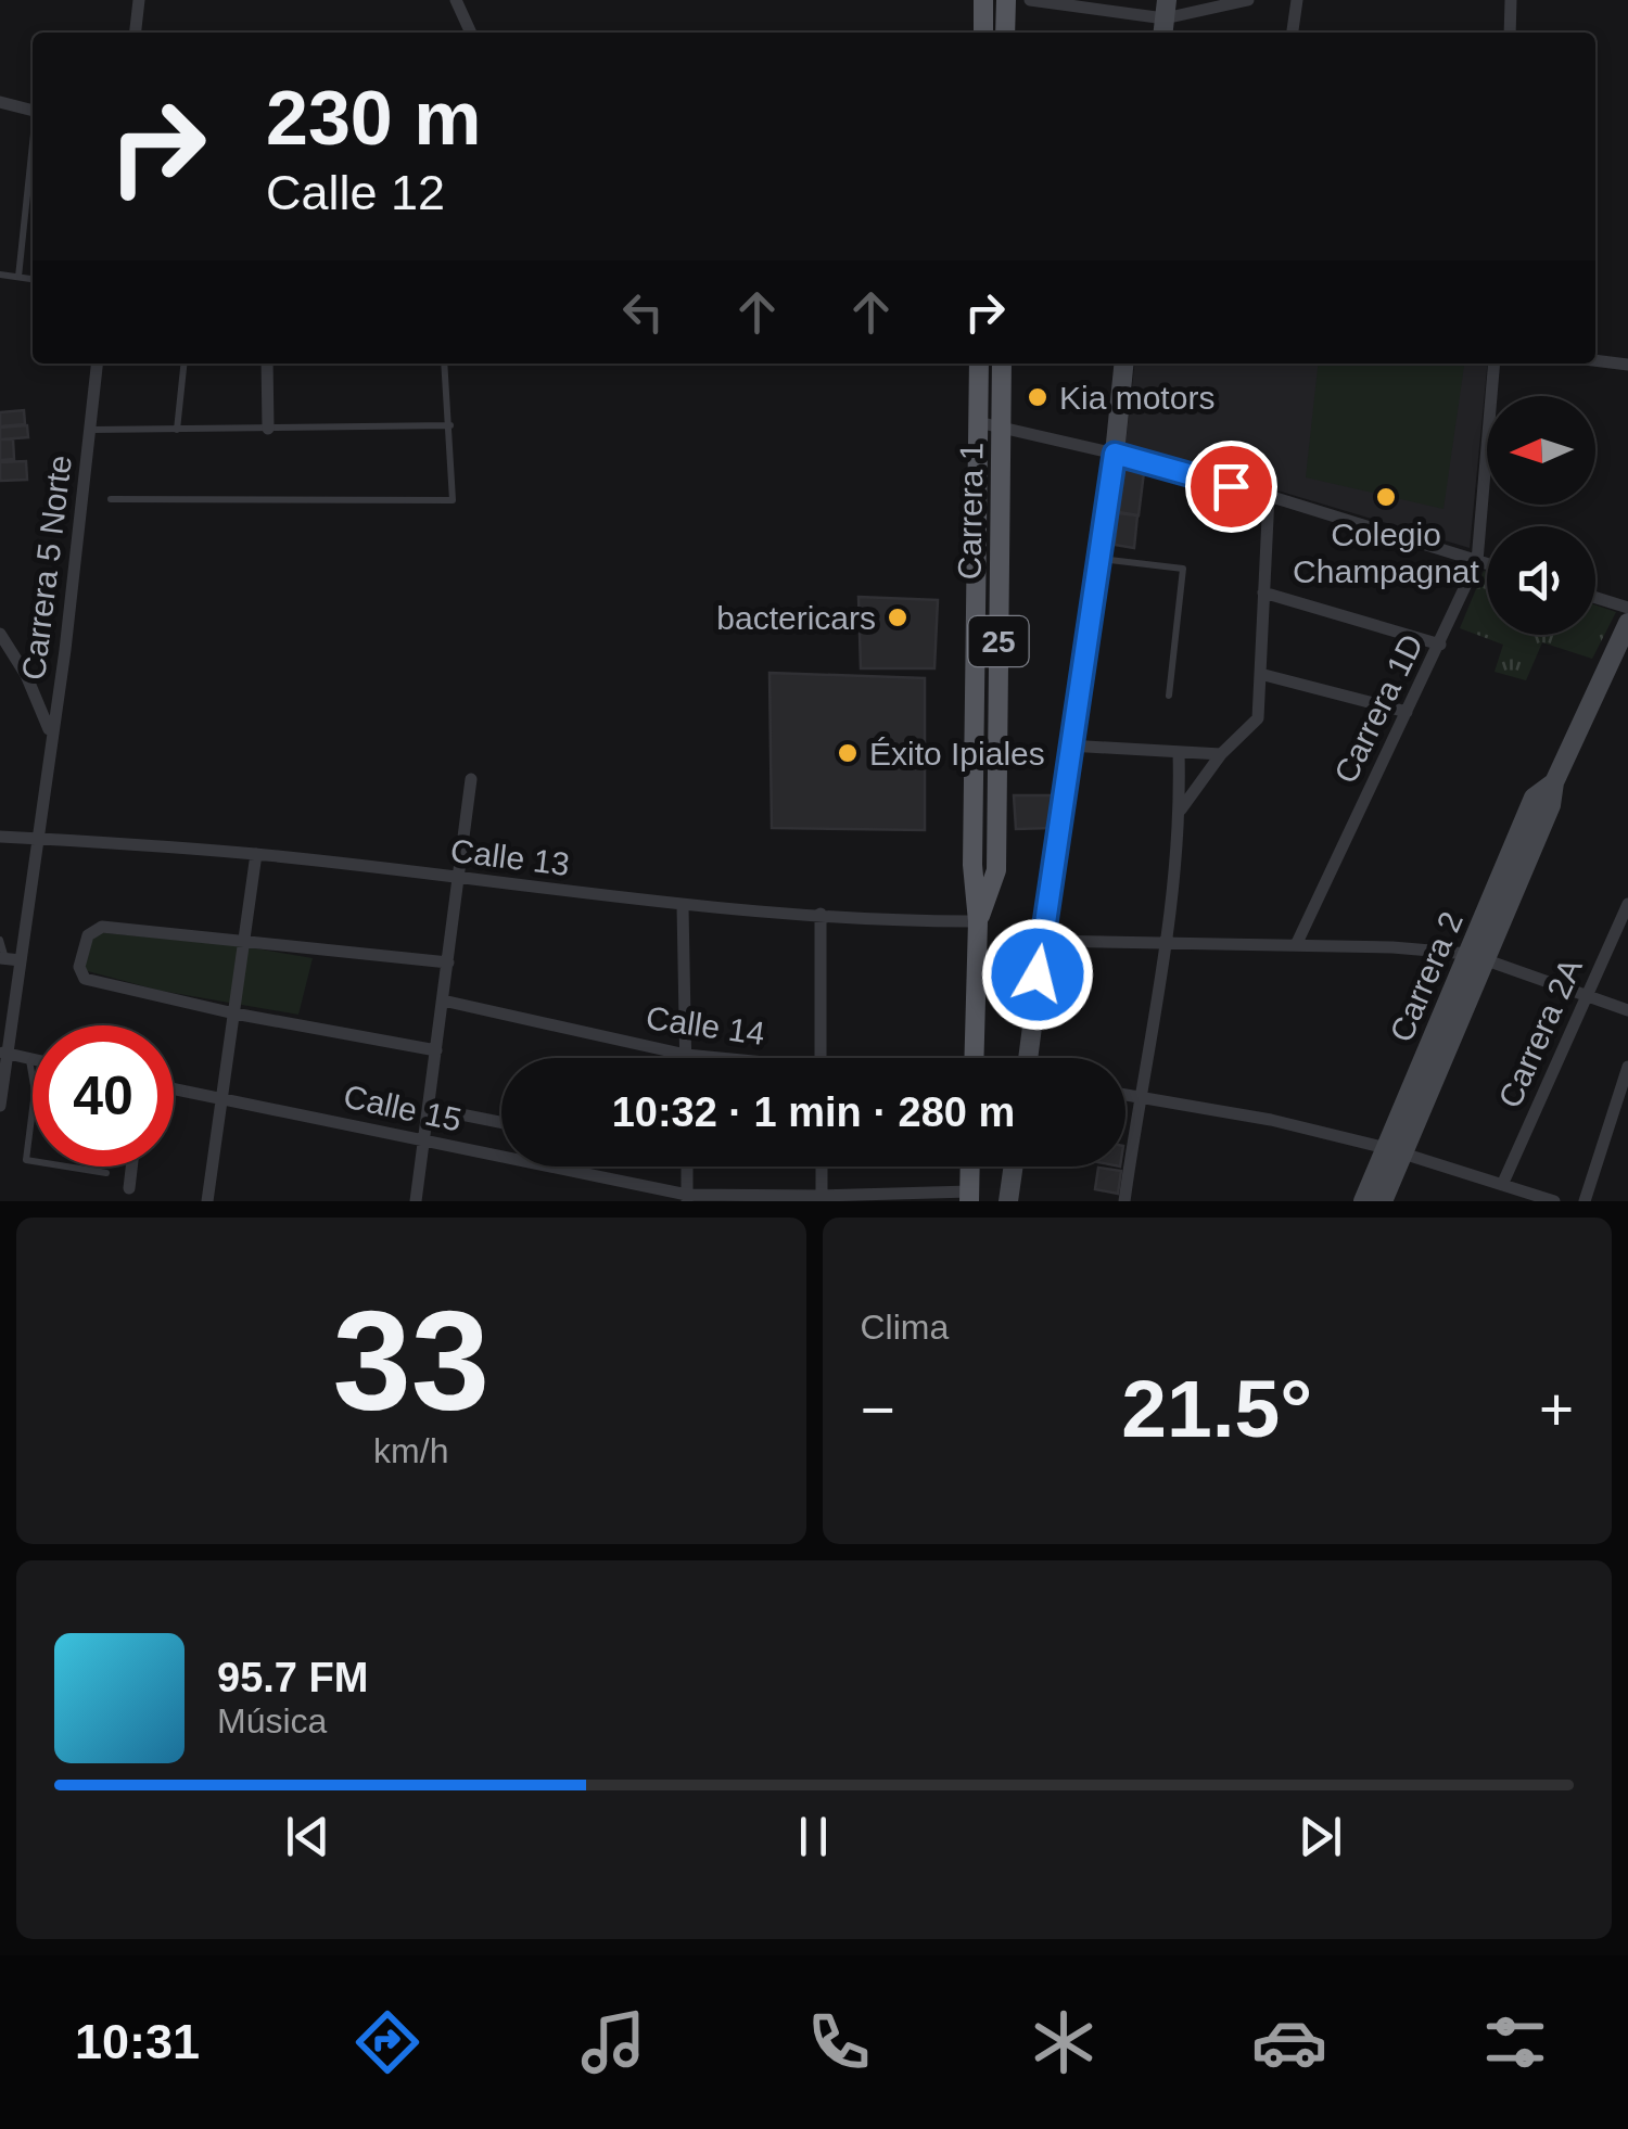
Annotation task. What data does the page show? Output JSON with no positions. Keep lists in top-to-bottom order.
{
  "streets": {
    "main road": ["Carrera 1", "25"],
    "street": [
      "Carrera 5 Norte",
      "Carrera 1D",
      "Calle 13",
      "Carrera 2",
      "Calle 14",
      "Carrera 2A",
      "Calle 15"
    ]
  },
  "crossings": [
    ["Carrera 1", "Calle 13"],
    ["Carrera 5 Norte", "Calle 13"]
  ],
  "places": [
    "Kia motors",
    "Colegio Champagnat",
    "bactericars",
    "Éxito Ipiales"
  ],
  "north": "left",
  "page": {
    "turn": ["230 m", "Calle 12"],
    "limit": "40",
    "trip": "10:32 · 1 min · 280 m",
    "tile": [
      ["33", "km/h"],
      "Clima"
    ],
    "heat": ["−", "21.5°", "+"],
    "song": ["95.7 FM", "Música"],
    "tabs": "10:31"
  }
}
